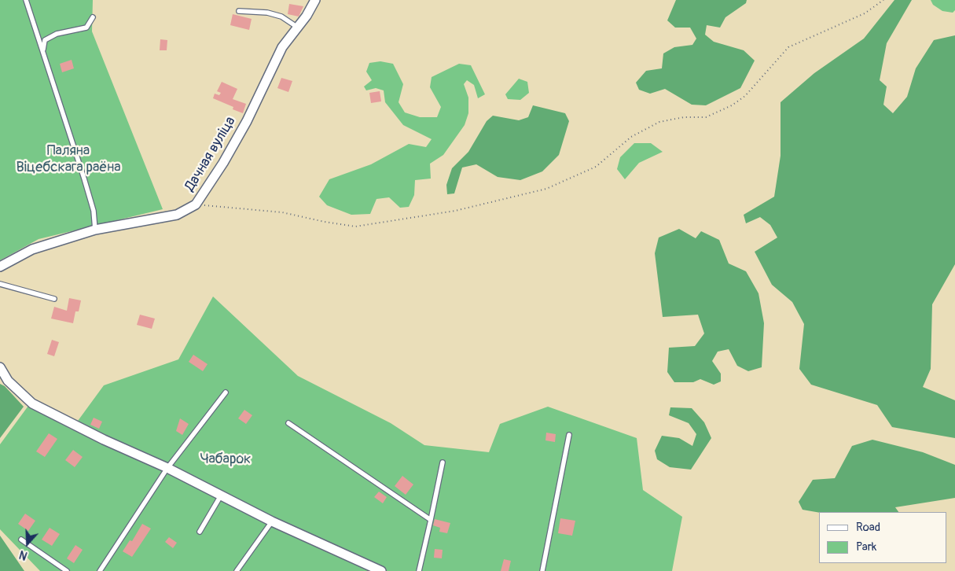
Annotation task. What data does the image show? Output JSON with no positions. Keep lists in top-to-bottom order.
{
  "streets": {
    "street": ["Дачная вуліца"]
  },
  "parks": ["Паляна Віцебскага раёна", "Чабарок"],
  "legend": ["Road", "Park"],
  "north": "bottom"
}
